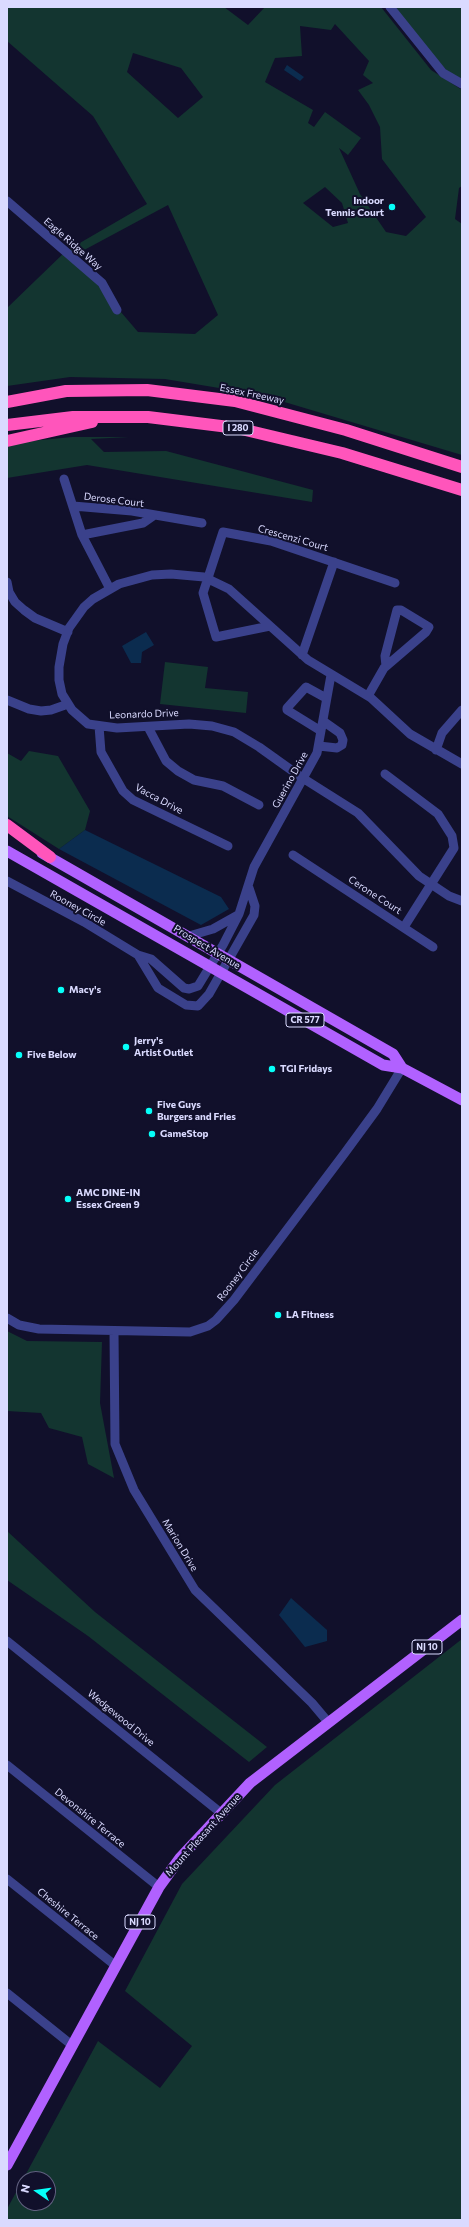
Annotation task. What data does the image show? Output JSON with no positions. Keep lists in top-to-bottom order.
{
  "streets": {
    "highway": ["Essex Freeway", "I 280"],
    "main road": [
      "Prospect Avenue",
      "CR 577",
      "NJ 10",
      "Mount Pleasant Avenue"
    ],
    "street": [
      "Eagle Ridge Way",
      "Derose Court",
      "Crescenzi Court",
      "Leonardo Drive",
      "Guerino Drive",
      "Vacca Drive",
      "Cerone Court",
      "Rooney Circle",
      "Marion Drive",
      "Wedgewood Drive",
      "Devonshire Terrace",
      "Cheshire Terrace"
    ]
  },
  "crossings": [
    ["Derose Court", "Leonardo Drive"],
    ["Crescenzi Court", "Leonardo Drive"],
    ["Leonardo Drive", "Guerino Drive"],
    ["Leonardo Drive", "Vacca Drive"],
    ["Leonardo Drive", "Cerone Court"],
    ["Guerino Drive", "Rooney Circle"],
    ["Guerino Drive", "Prospect Avenue"],
    ["Rooney Circle", "Prospect Avenue"],
    ["Rooney Circle", "Marion Drive"],
    ["Marion Drive", "Mount Pleasant Avenue"],
    ["Wedgewood Drive", "Mount Pleasant Avenue"],
    ["Devonshire Terrace", "Mount Pleasant Avenue"],
    ["Mount Pleasant Avenue", "Cheshire Terrace"]
  ],
  "places": [
    "Indoor Tennis Court",
    "Macy's",
    "Jerry's Artist Outlet",
    "Five Below",
    "TGI Fridays",
    "Five Guys Burgers and Fries",
    "GameStop",
    "AMC DINE-IN Essex Green 9",
    "LA Fitness"
  ],
  "north": "left"
}
